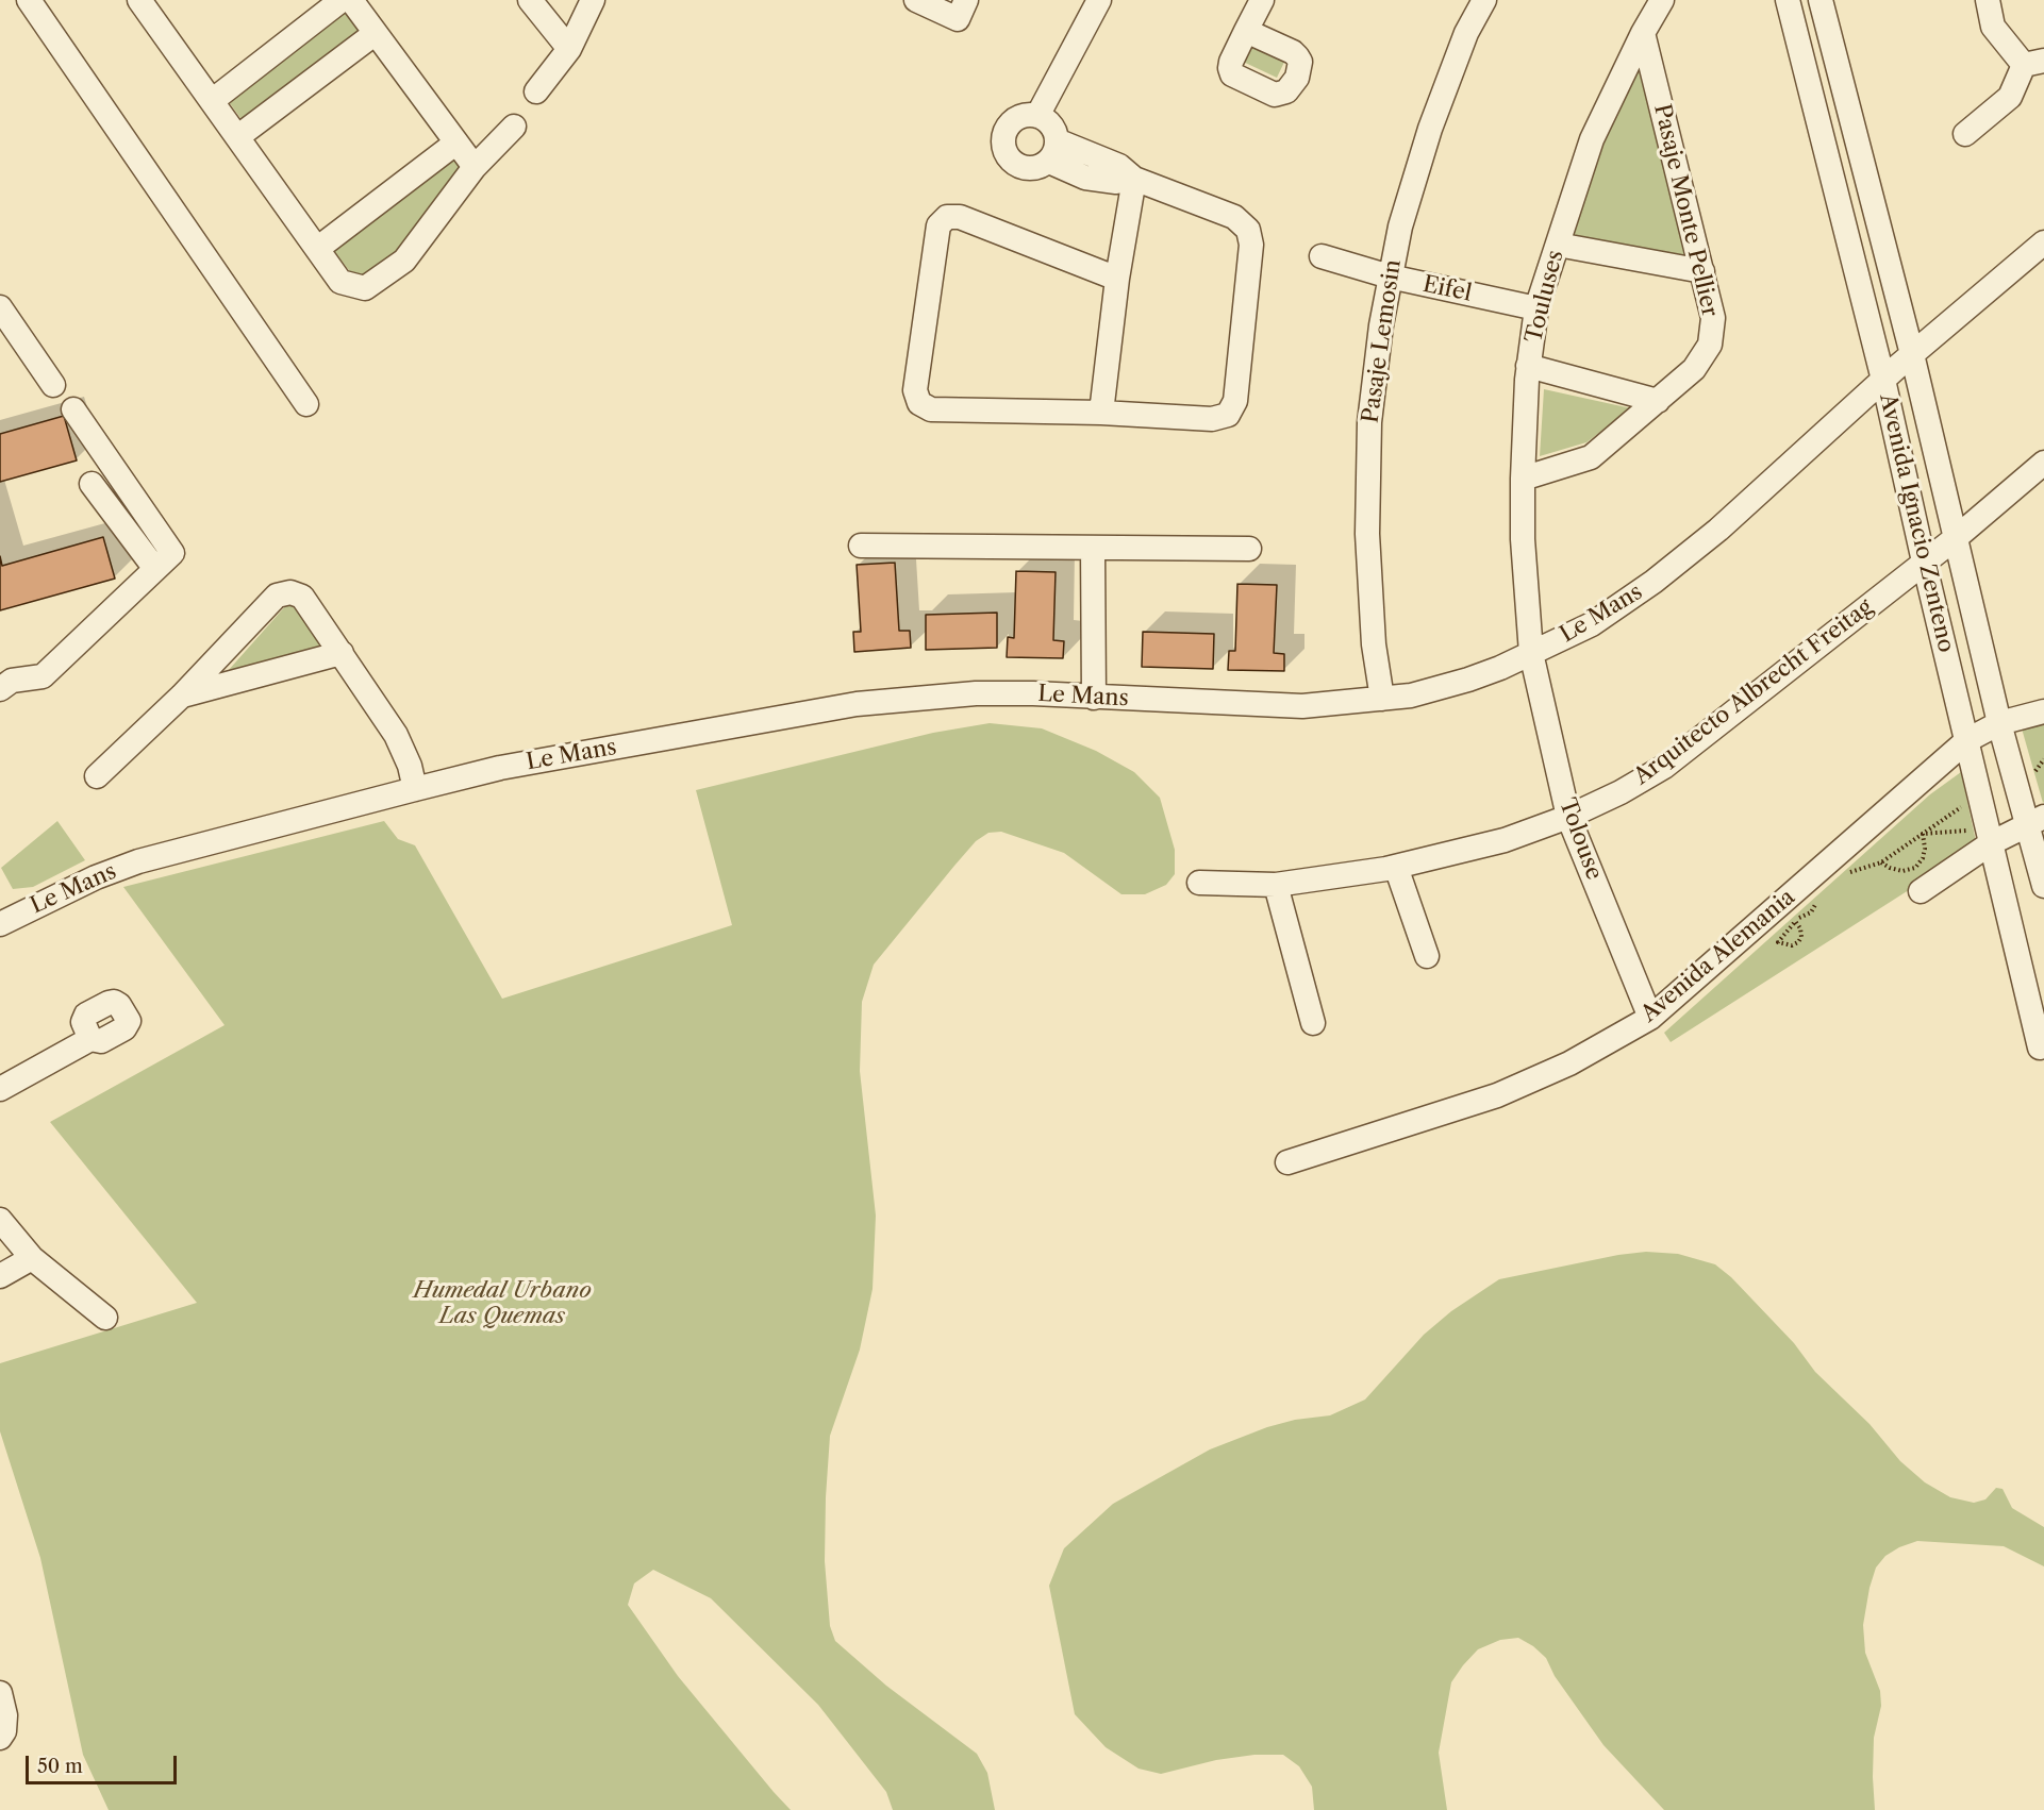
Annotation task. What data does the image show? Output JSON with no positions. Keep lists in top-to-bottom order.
{
  "streets": {
    "street": [
      "Pasaje Monte Pellier",
      "Eifel",
      "Touluses",
      "Pasaje Lemosin",
      "Avenida Ignacio Zenteno",
      "Le Mans",
      "Arquitecto Albrecht Freitag",
      "Tolouse",
      "Avenida Alemania"
    ]
  },
  "crossings": [
    ["Pasaje Monte Pellier", "Touluses"],
    ["Eifel", "Touluses"],
    ["Eifel", "Pasaje Lemosin"],
    ["Touluses", "Le Mans"],
    ["Touluses", "Tolouse"],
    ["Pasaje Lemosin", "Le Mans"],
    ["Avenida Ignacio Zenteno", "Le Mans"],
    ["Avenida Ignacio Zenteno", "Arquitecto Albrecht Freitag"],
    ["Avenida Ignacio Zenteno", "Avenida Alemania"],
    ["Le Mans", "Tolouse"],
    ["Arquitecto Albrecht Freitag", "Tolouse"],
    ["Tolouse", "Avenida Alemania"]
  ],
  "parks": ["Humedal Urbano Las Quemas"],
  "scale_bar": "50 m"
}
